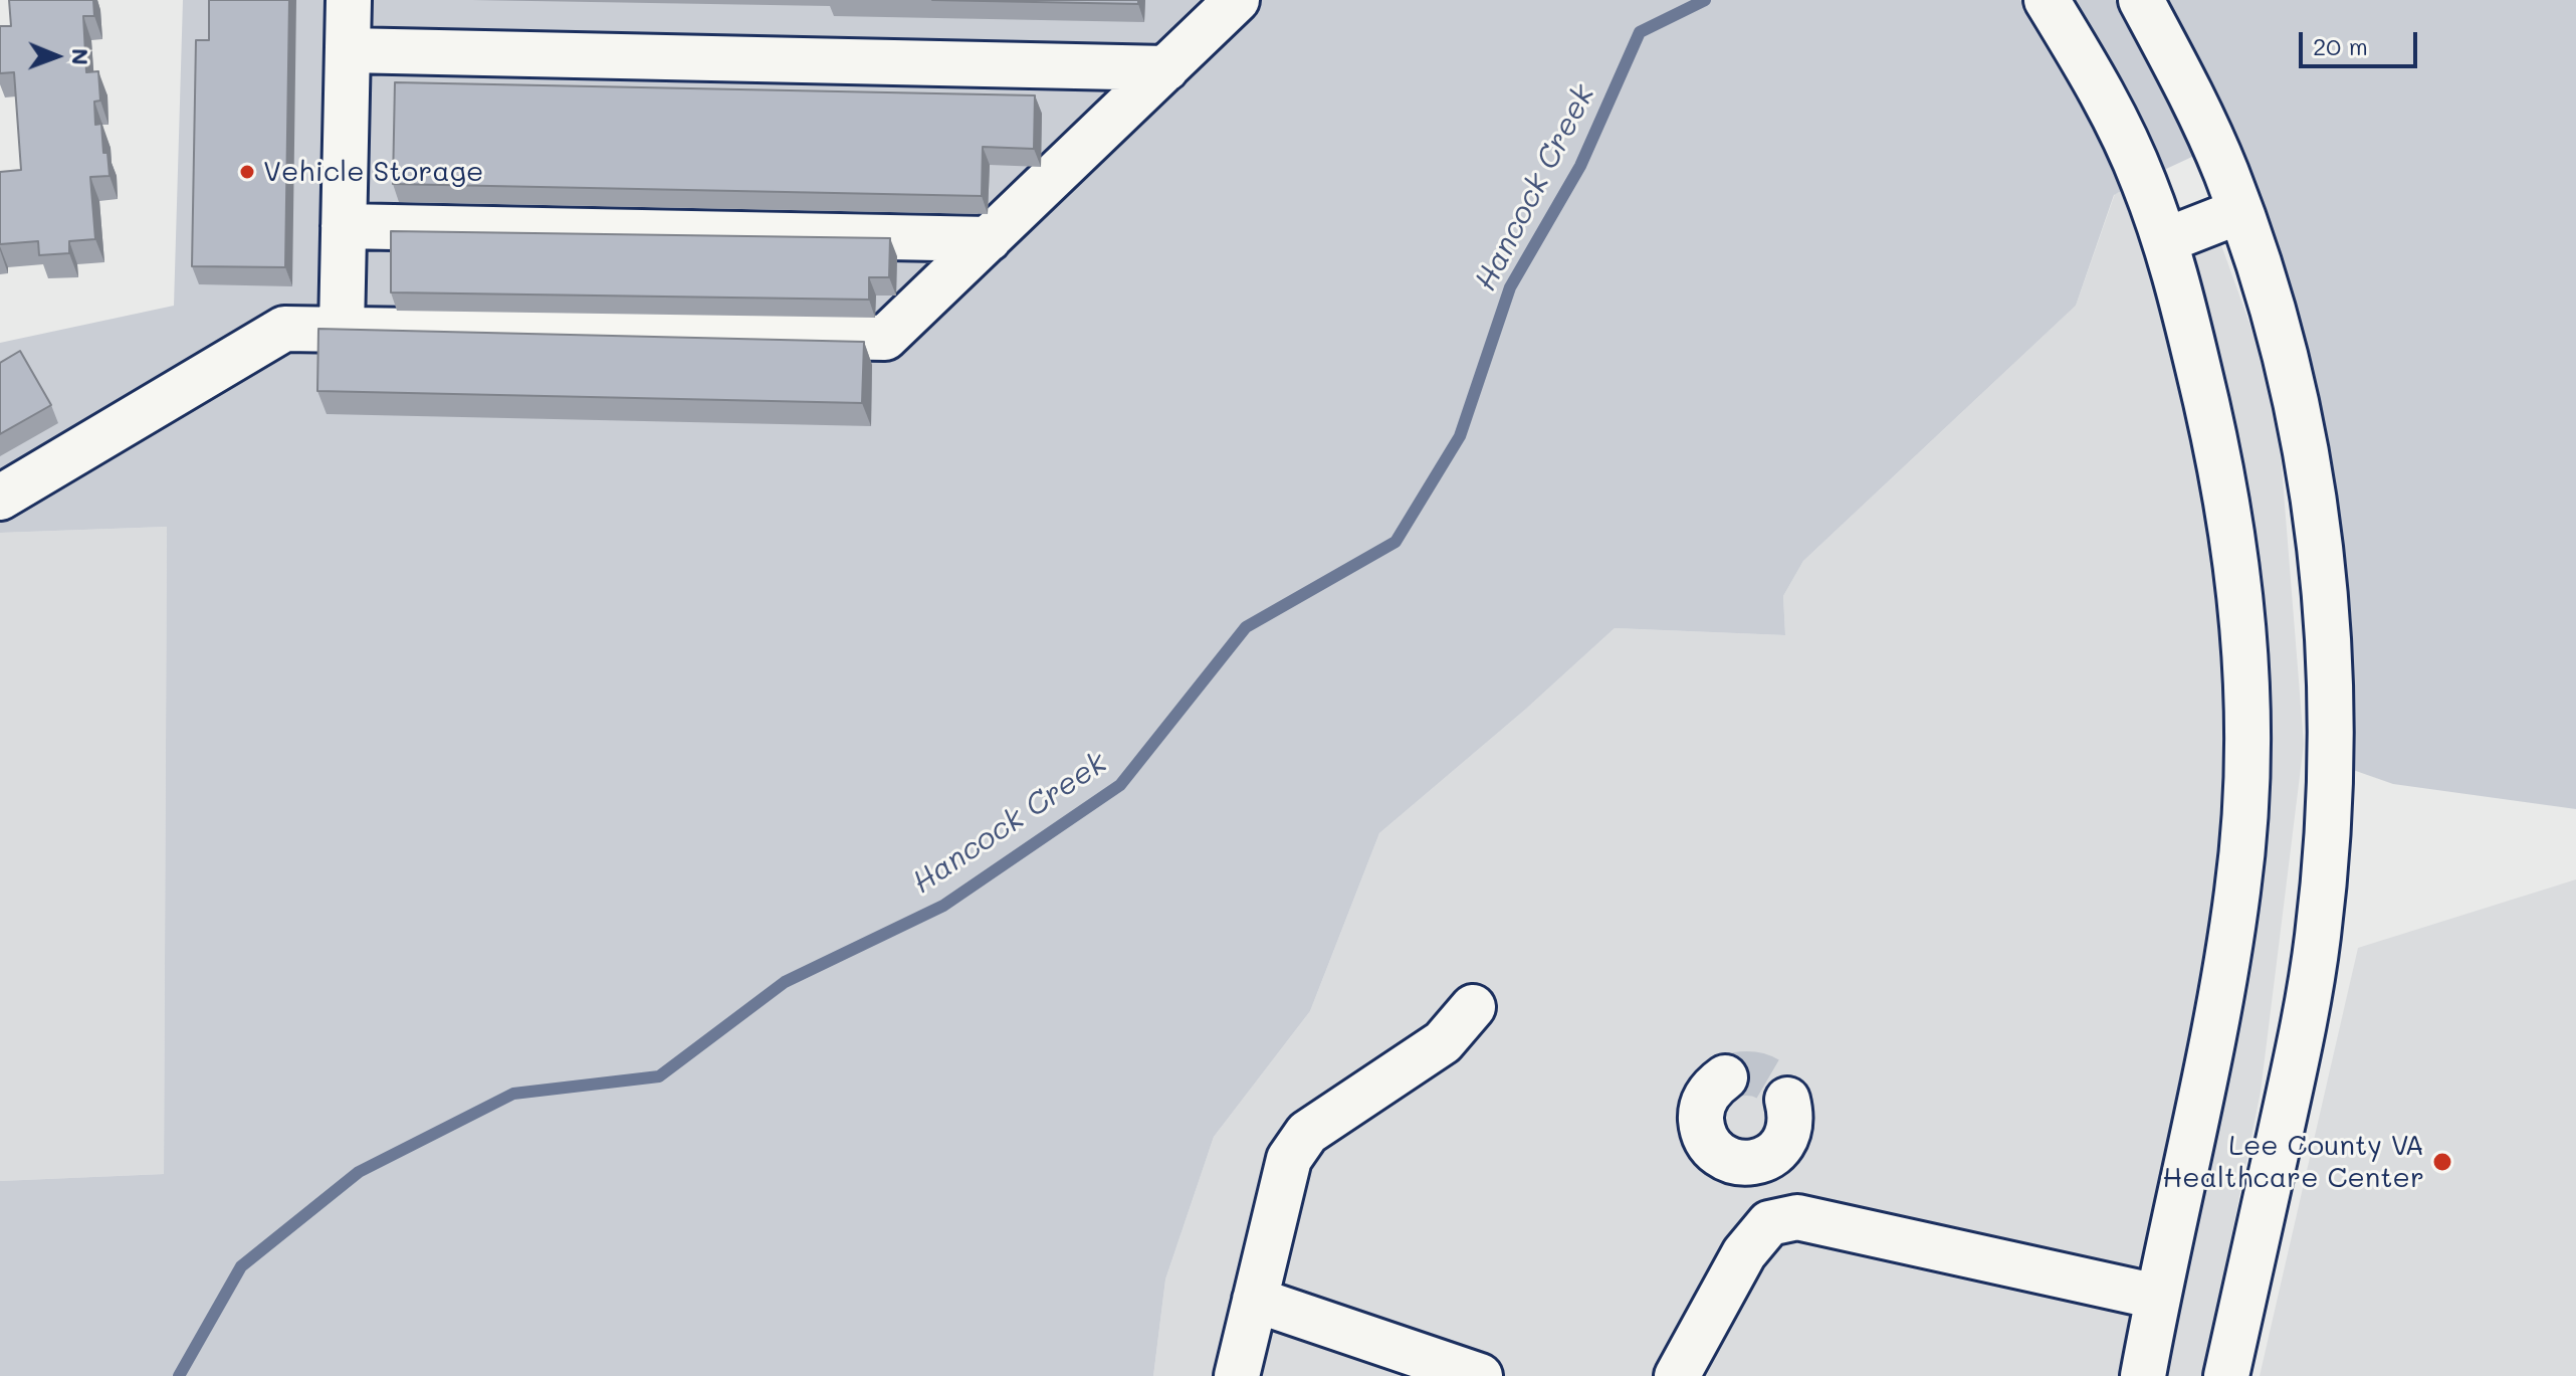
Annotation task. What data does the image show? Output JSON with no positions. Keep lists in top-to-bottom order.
{
  "water": ["Hancock Creek"],
  "places": ["Vehicle Storage", "Lee County VA Healthcare Center"],
  "scale_bar": "20 m",
  "north": "right"
}
